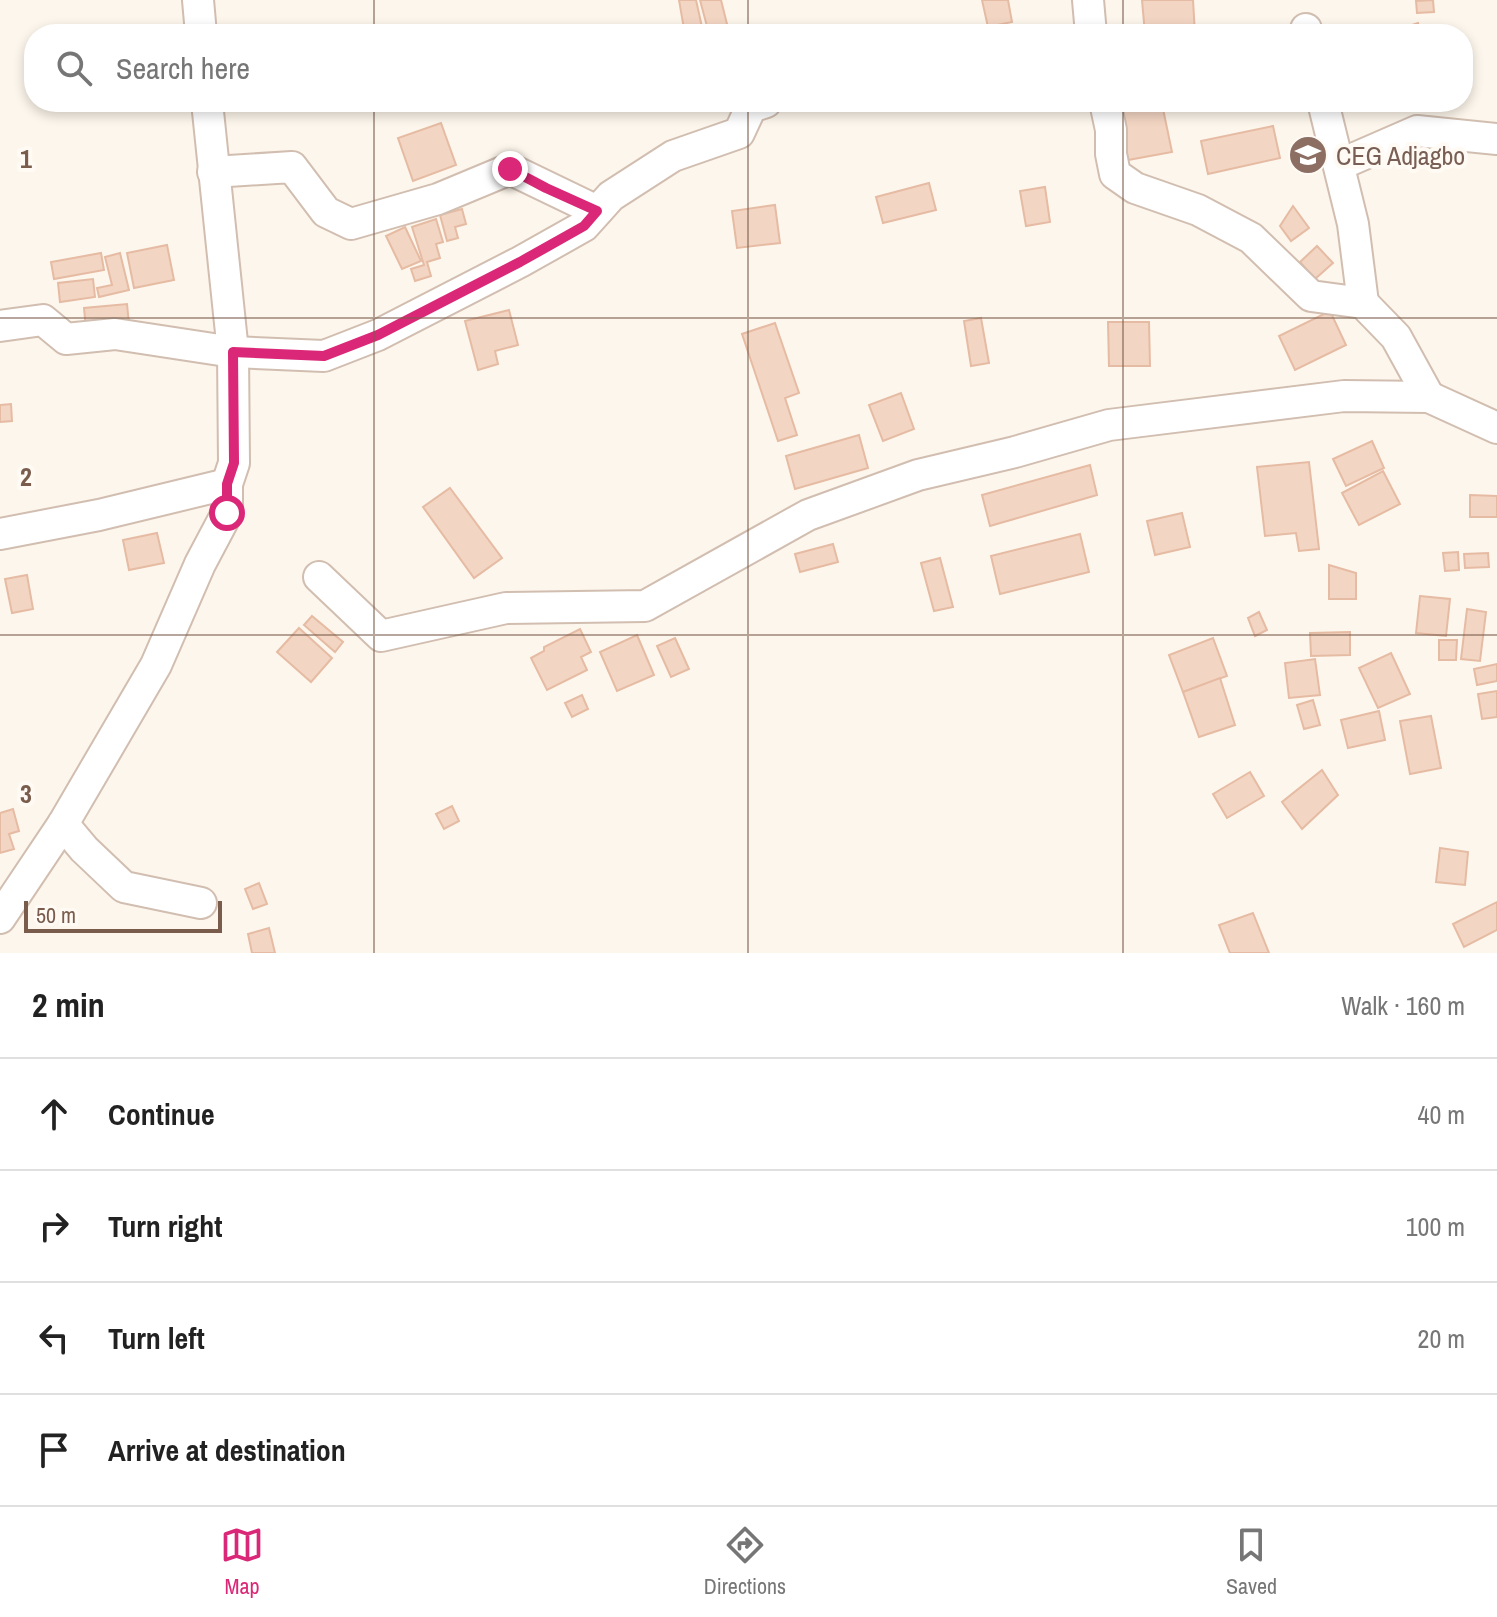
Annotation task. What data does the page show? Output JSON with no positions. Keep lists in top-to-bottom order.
{
  "places": {
    "school or university": ["CEG Adjagbo"]
  },
  "scale_bar": "50 m",
  "page": {
    "search": "Search here",
    "scale": "50 m",
    "heading": ["2 min", "Walk · 160 m"],
    "list": [
      ["Continue", "40 m"],
      ["Turn right", "100 m"],
      ["Turn left", "20 m"],
      "Arrive at destination"
    ],
    "nav": ["Map", "Directions", "Saved"]
  },
  "grid": {
    "rows": ["1", "2", "3"]
  }
}
